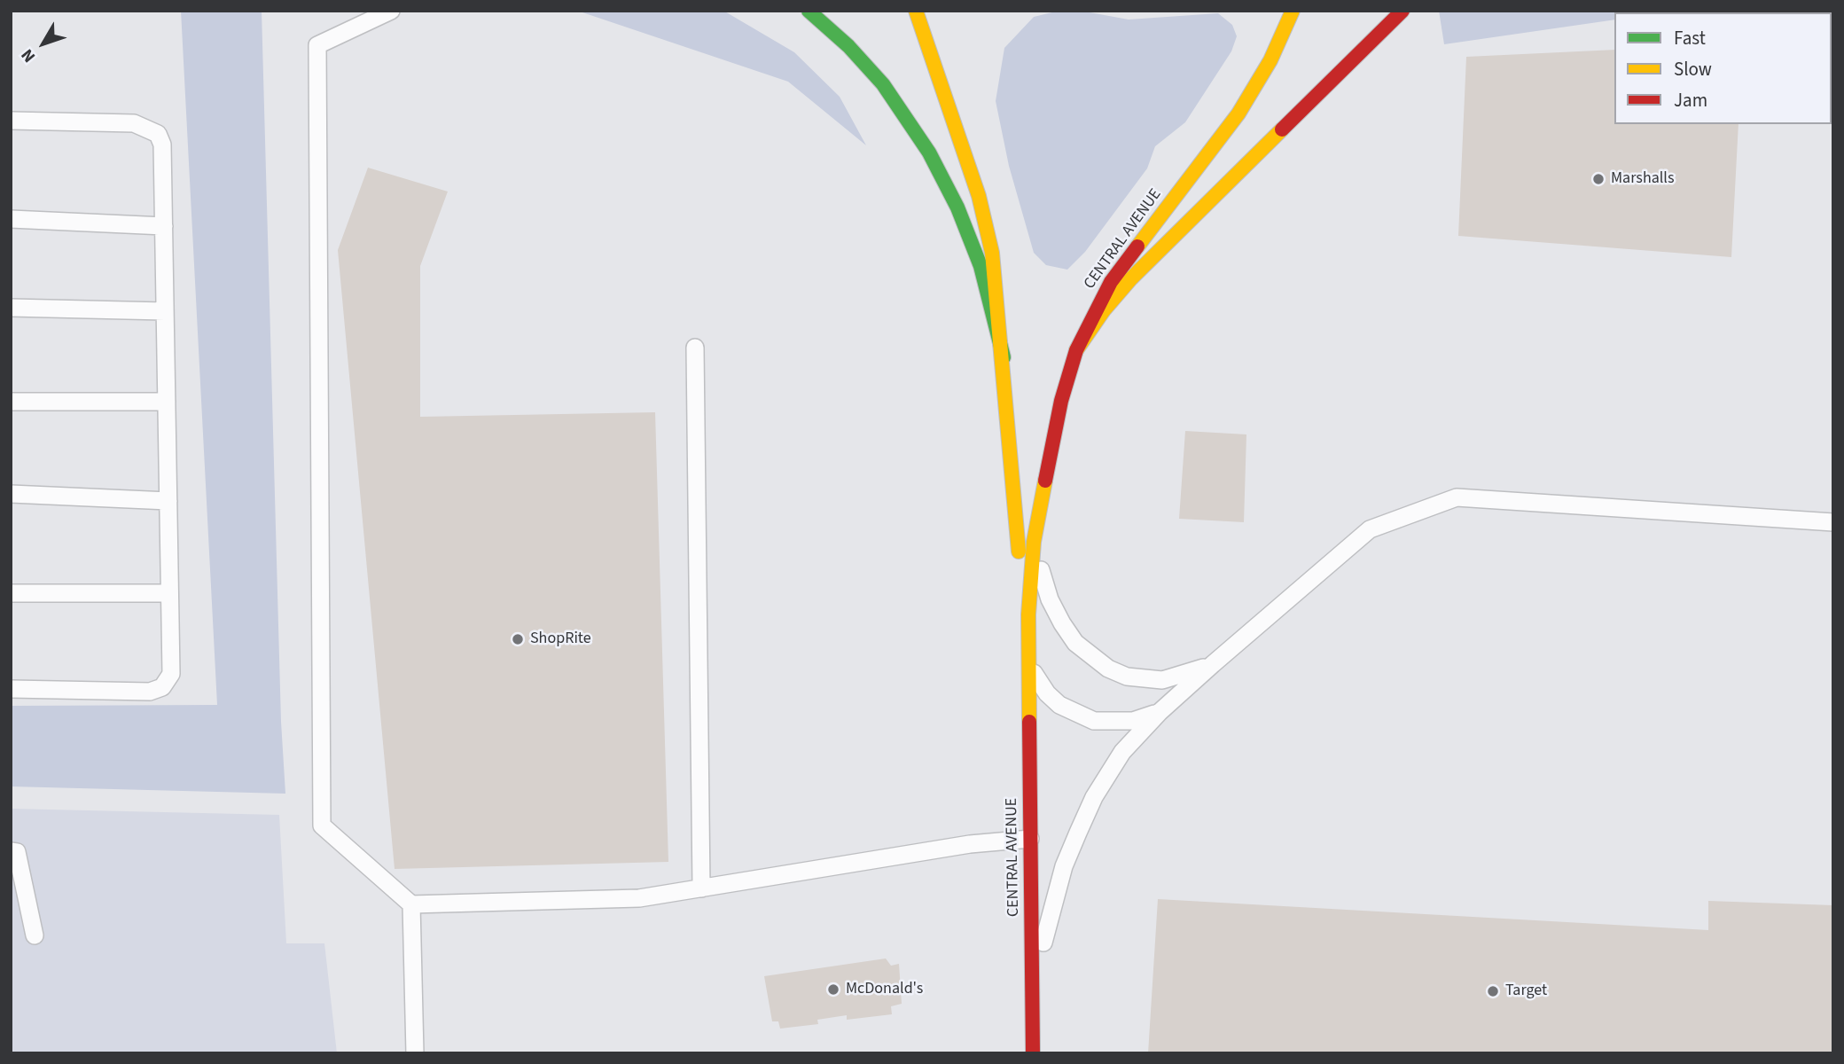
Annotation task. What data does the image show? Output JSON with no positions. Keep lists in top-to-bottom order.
{
  "streets": {
    "main road": ["CENTRAL AVENUE"]
  },
  "places": [
    "Marshalls",
    "ShopRite",
    "McDonald's",
    "Target"
  ],
  "legend": ["Fast", "Slow", "Jam"],
  "north": "bottom left"
}
